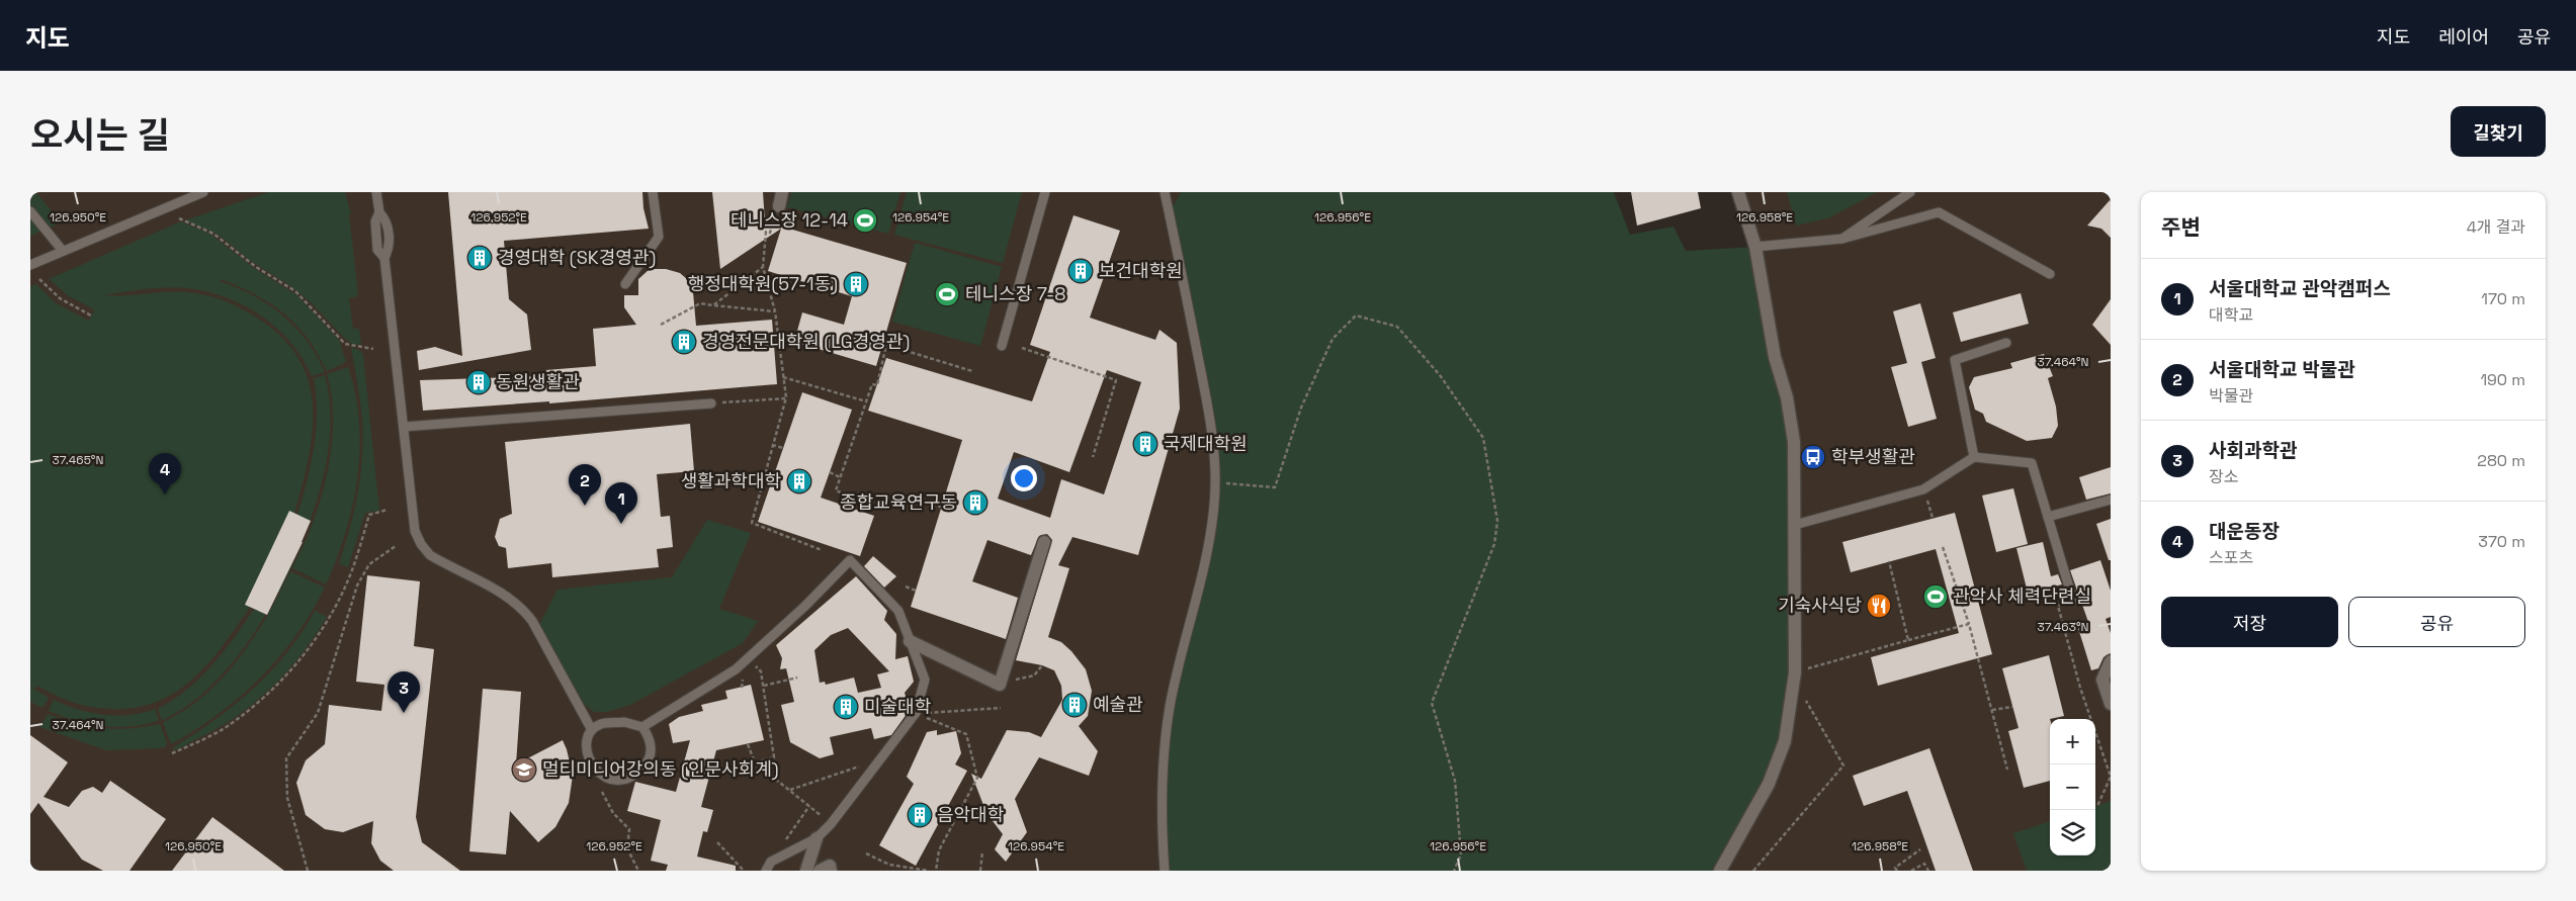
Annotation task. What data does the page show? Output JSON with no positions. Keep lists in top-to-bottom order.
{
  "places": {
    "sports": ["테니스장 12-14", "테니스장 7-8", "관악사 체력단련실"],
    "building": [
      "경영대학 (SK경영관)",
      "보건대학원",
      "행정대학원(57-1동)",
      "경영전문대학원 (LG경영관)",
      "동원생활관",
      "국제대학원",
      "생활과학대학",
      "종합교육연구동",
      "예술관",
      "미술대학",
      "음악대학"
    ],
    "bus stop": ["학부생활관"],
    "restaurant": ["기숙사식당"],
    "school or university": ["멀티미디어강의동 (인문사회계)"]
  },
  "page": {
    "header": "지도",
    "nav": ["지도", "레이어", "공유"],
    "title": "오시는 길",
    "buttons": [
      "길찾기",
      ["저장", "공유"]
    ],
    "heading": ["주변", "4개 결과"],
    "list": [
      {
        "mark": "1",
        "name": "서울대학교 관악캠퍼스",
        "note": "대학교",
        "value": "170 m"
      },
      {
        "mark": "2",
        "name": "서울대학교 박물관",
        "note": "박물관",
        "value": "190 m"
      },
      {
        "mark": "3",
        "name": "사회과학관",
        "note": "장소",
        "value": "280 m"
      },
      {
        "mark": "4",
        "name": "대운동장",
        "note": "스포츠",
        "value": "370 m"
      }
    ],
    "pins": [
      "4",
      "2",
      "1",
      "3"
    ],
    "map_buttons": ["+", "−"]
  },
  "coordinates": [
    "126.950°E",
    "126.952°E",
    "126.954°E",
    "126.956°E",
    "126.958°E",
    "37.464°N",
    "37.465°N",
    "37.463°N"
  ]
}
